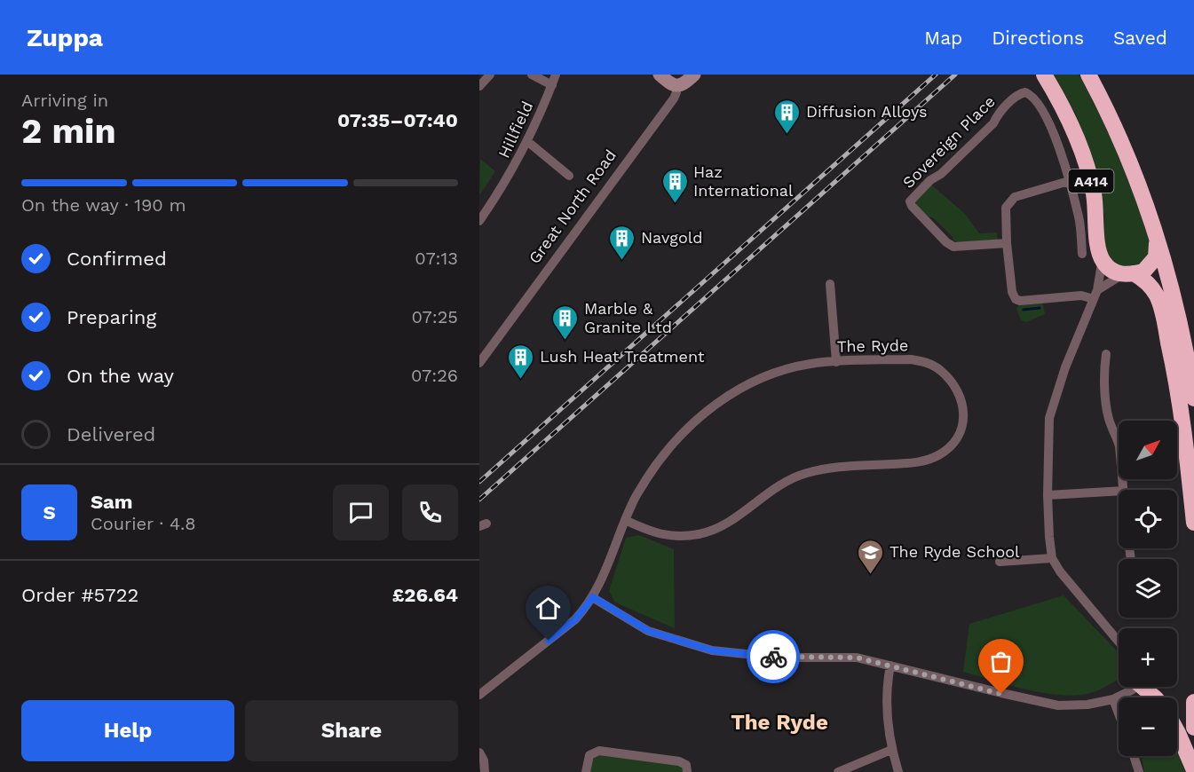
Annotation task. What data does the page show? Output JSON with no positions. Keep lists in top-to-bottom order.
{
  "streets": {
    "highway": ["A414"],
    "street": [
      "Hillfield",
      "Sovereign Place",
      "Great North Road",
      "The Ryde"
    ]
  },
  "districts": ["The Ryde"],
  "places": {
    "building": [
      "Diffusion Alloys",
      "Haz International",
      "Navgold",
      "Marble & Granite Ltd",
      "Lush Heat Treatment"
    ],
    "school or university": ["The Ryde School"]
  },
  "north": "top right",
  "page": {
    "header": "Zuppa",
    "nav": ["Map", "Directions", "Saved"],
    "heading": ["2 min", "Arriving in", "07:35–07:40"],
    "panel": [
      "Sam",
      "Courier · 4.8",
      "Order #5722",
      "£26.64"
    ],
    "bar": "On the way · 190 m",
    "list": [
      ["Confirmed", "07:13"],
      ["Preparing", "07:25"],
      ["On the way", "07:26"],
      "Delivered"
    ],
    "map_buttons": ["+", "−"],
    "round": "S",
    "buttons": ["Help", "Share"]
  }
}
